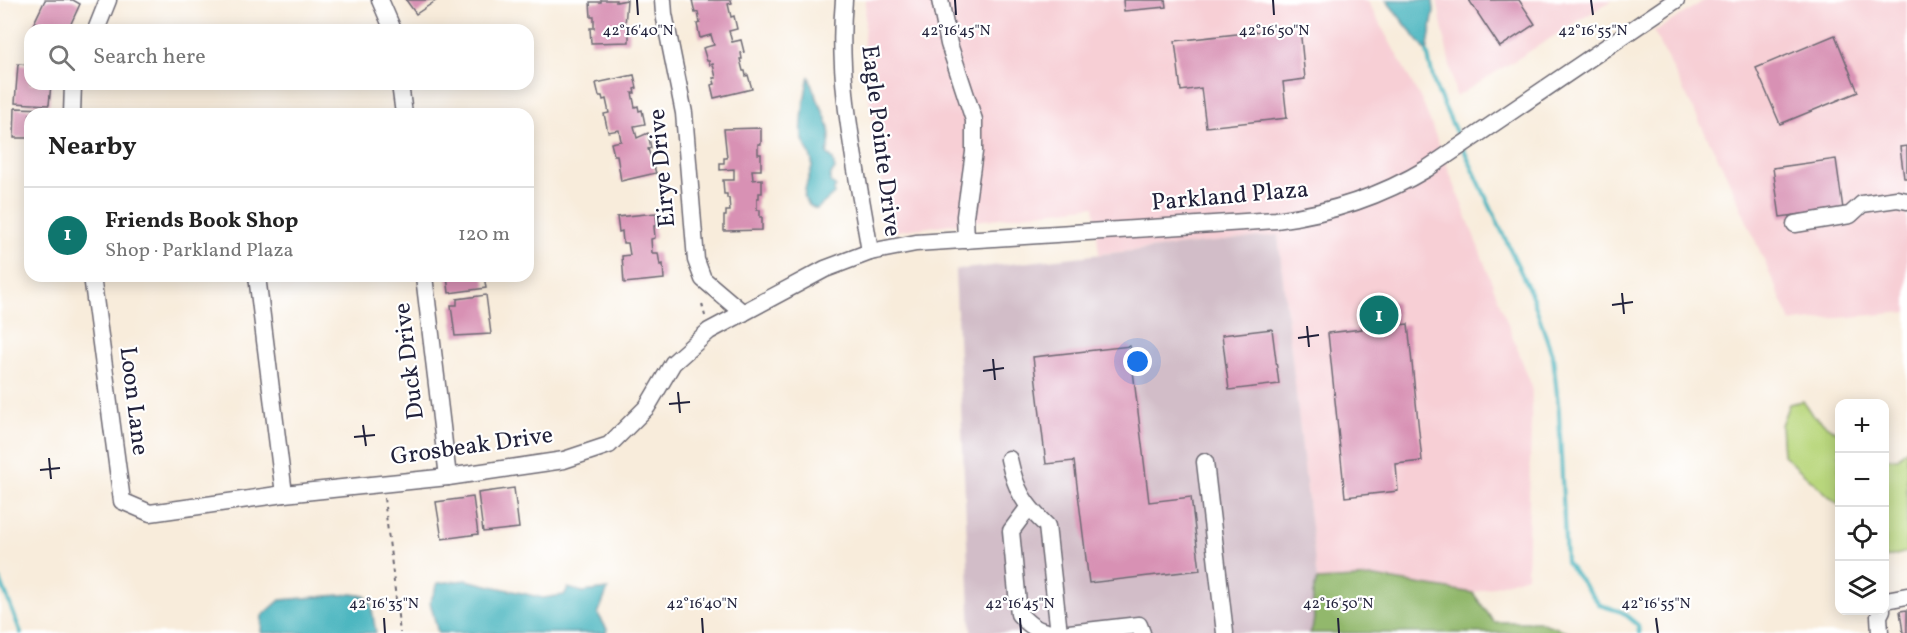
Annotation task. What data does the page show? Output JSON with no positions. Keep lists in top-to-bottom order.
{
  "streets": {
    "street": [
      "Eagle Pointe Drive",
      "Eirye Drive",
      "Parkland Plaza",
      "Duck Drive",
      "Loon Lane",
      "Grosbeak Drive"
    ]
  },
  "crossings": [
    ["Eagle Pointe Drive", "Parkland Plaza"],
    ["Eirye Drive", "Parkland Plaza"],
    ["Eirye Drive", "Grosbeak Drive"],
    ["Parkland Plaza", "Grosbeak Drive"],
    ["Duck Drive", "Grosbeak Drive"],
    ["Loon Lane", "Grosbeak Drive"]
  ],
  "page": {
    "search": "Search here",
    "heading": "Nearby",
    "list": [
      {
        "mark": "1",
        "name": "Friends Book Shop",
        "note": "Shop · Parkland Plaza",
        "value": "120 m"
      }
    ],
    "pins": "1",
    "map_buttons": ["+", "−"]
  },
  "coordinates": [
    "42°16'40\"N",
    "42°16'45\"N",
    "42°16'50\"N",
    "42°16'55\"N",
    "42°16'35\"N"
  ]
}
